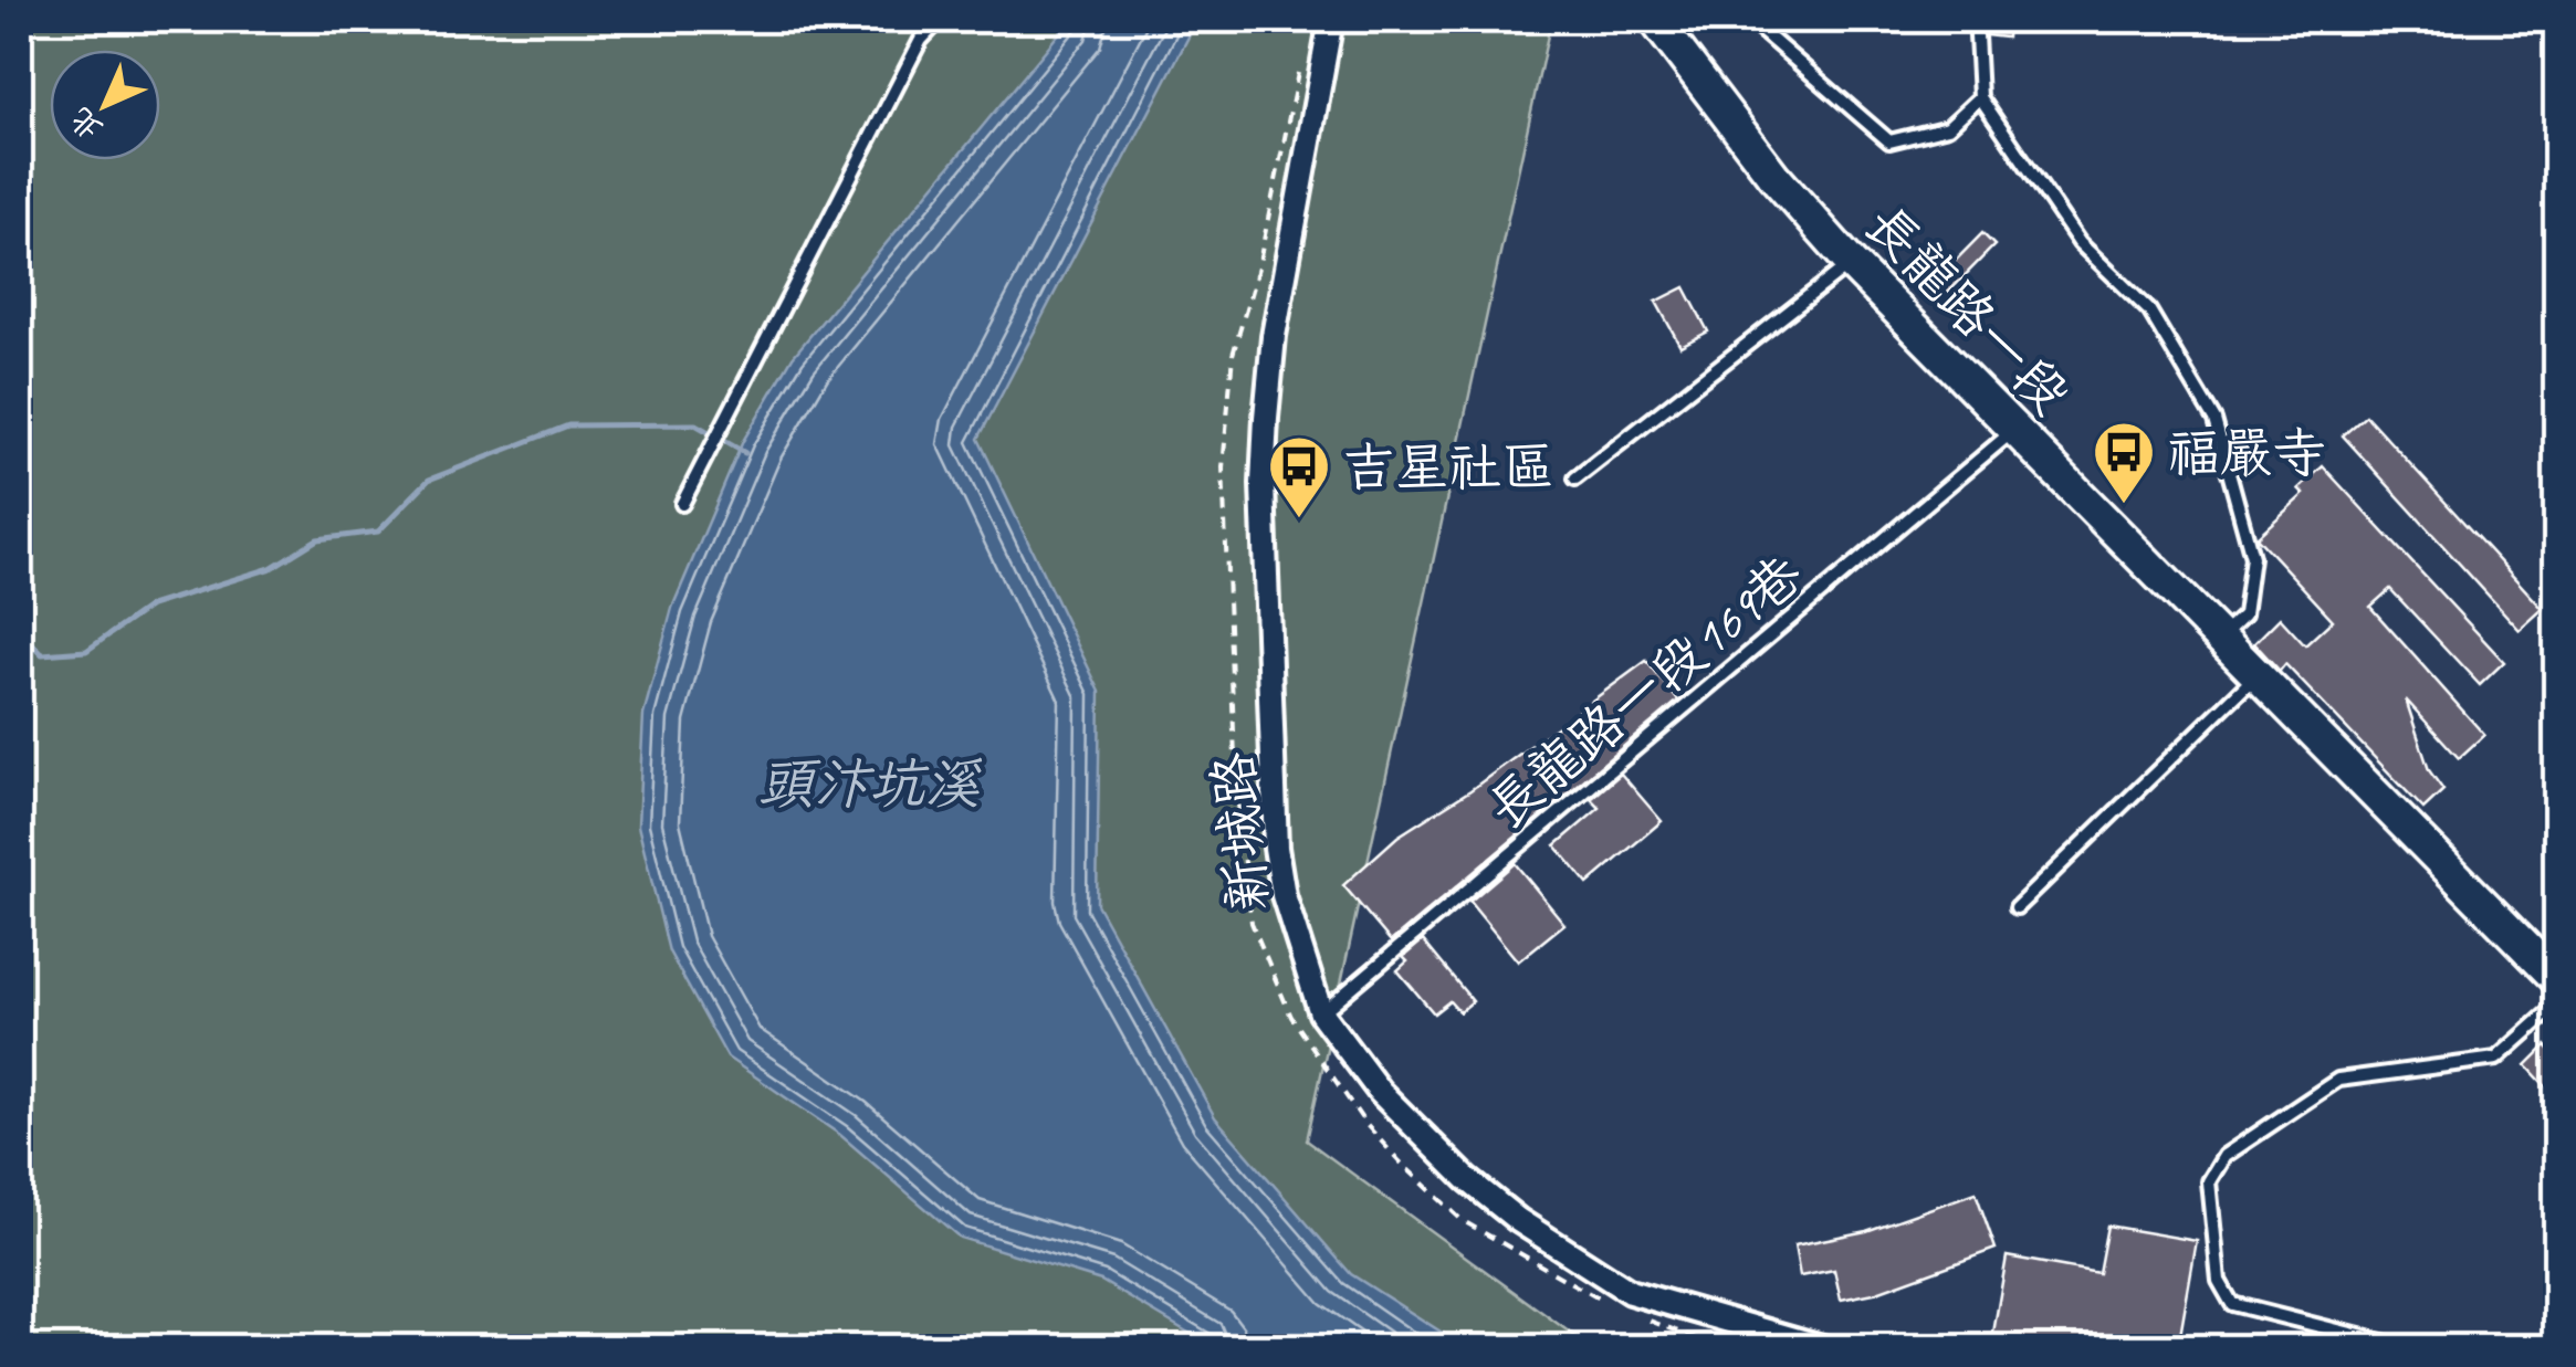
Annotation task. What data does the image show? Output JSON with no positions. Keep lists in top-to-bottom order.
{
  "streets": {
    "main road": ["長龍路一段"],
    "street": ["新城路"],
    "lane": ["長龍路一段169巷"]
  },
  "crossings": [
    ["長龍路一段", "長龍路一段169巷"],
    ["長龍路一段169巷", "新城路"]
  ],
  "water": ["頭汴坑溪"],
  "places": {
    "bus stop": ["福嚴寺", "吉星社區"]
  },
  "north": "bottom left"
}
